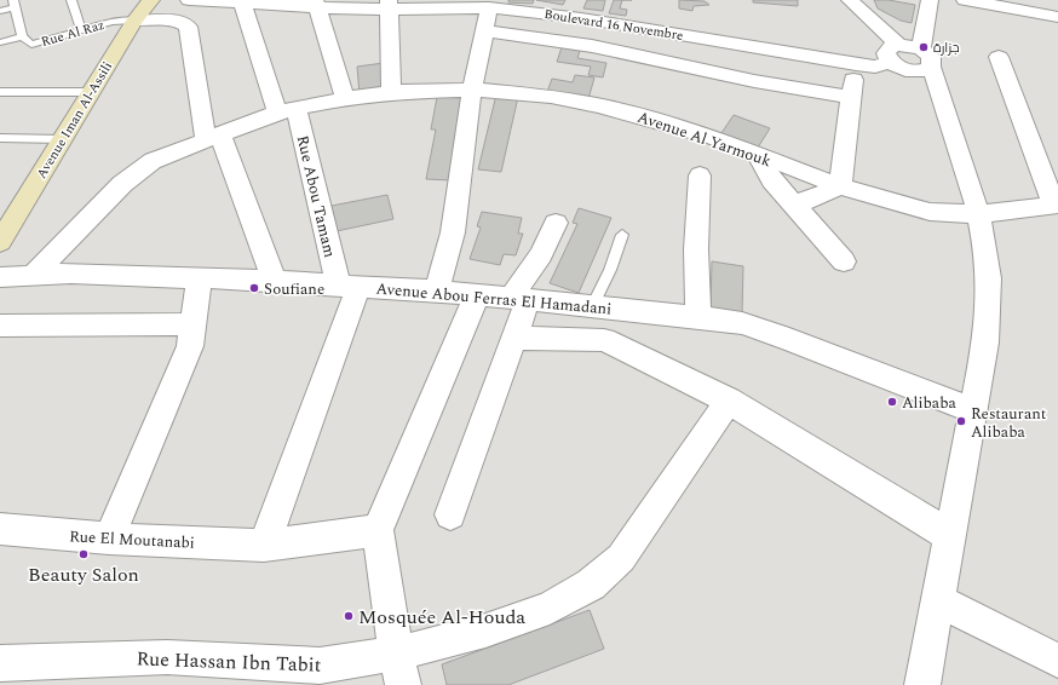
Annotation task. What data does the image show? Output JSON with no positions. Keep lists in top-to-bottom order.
{
  "streets": {
    "street": [
      "Boulevard 16 Novembre",
      "Avenue Iman Al-Assili",
      "Avenue Al Yarmouk",
      "Rue Abou Tamam",
      "Avenue Abou Ferras El Hamadani",
      "Rue El Moutanabi",
      "Rue Hassan Ibn Tabit"
    ],
    "lane": ["Rue Al Raz"]
  },
  "crossings": [
    ["Boulevard 16 Novembre", "Rue Abou Tamam"],
    ["Rue Al Raz", "Avenue Iman Al-Assili"],
    ["Avenue Al Yarmouk", "Rue Abou Tamam"],
    ["Avenue Al Yarmouk", "Avenue Abou Ferras El Hamadani"],
    ["Rue Abou Tamam", "Avenue Abou Ferras El Hamadani"]
  ],
  "places": [
    "جزارة",
    "Soufiane",
    "Alibaba",
    "Restaurant Alibaba",
    "Beauty Salon",
    "Mosquée Al-Houda"
  ]
}
